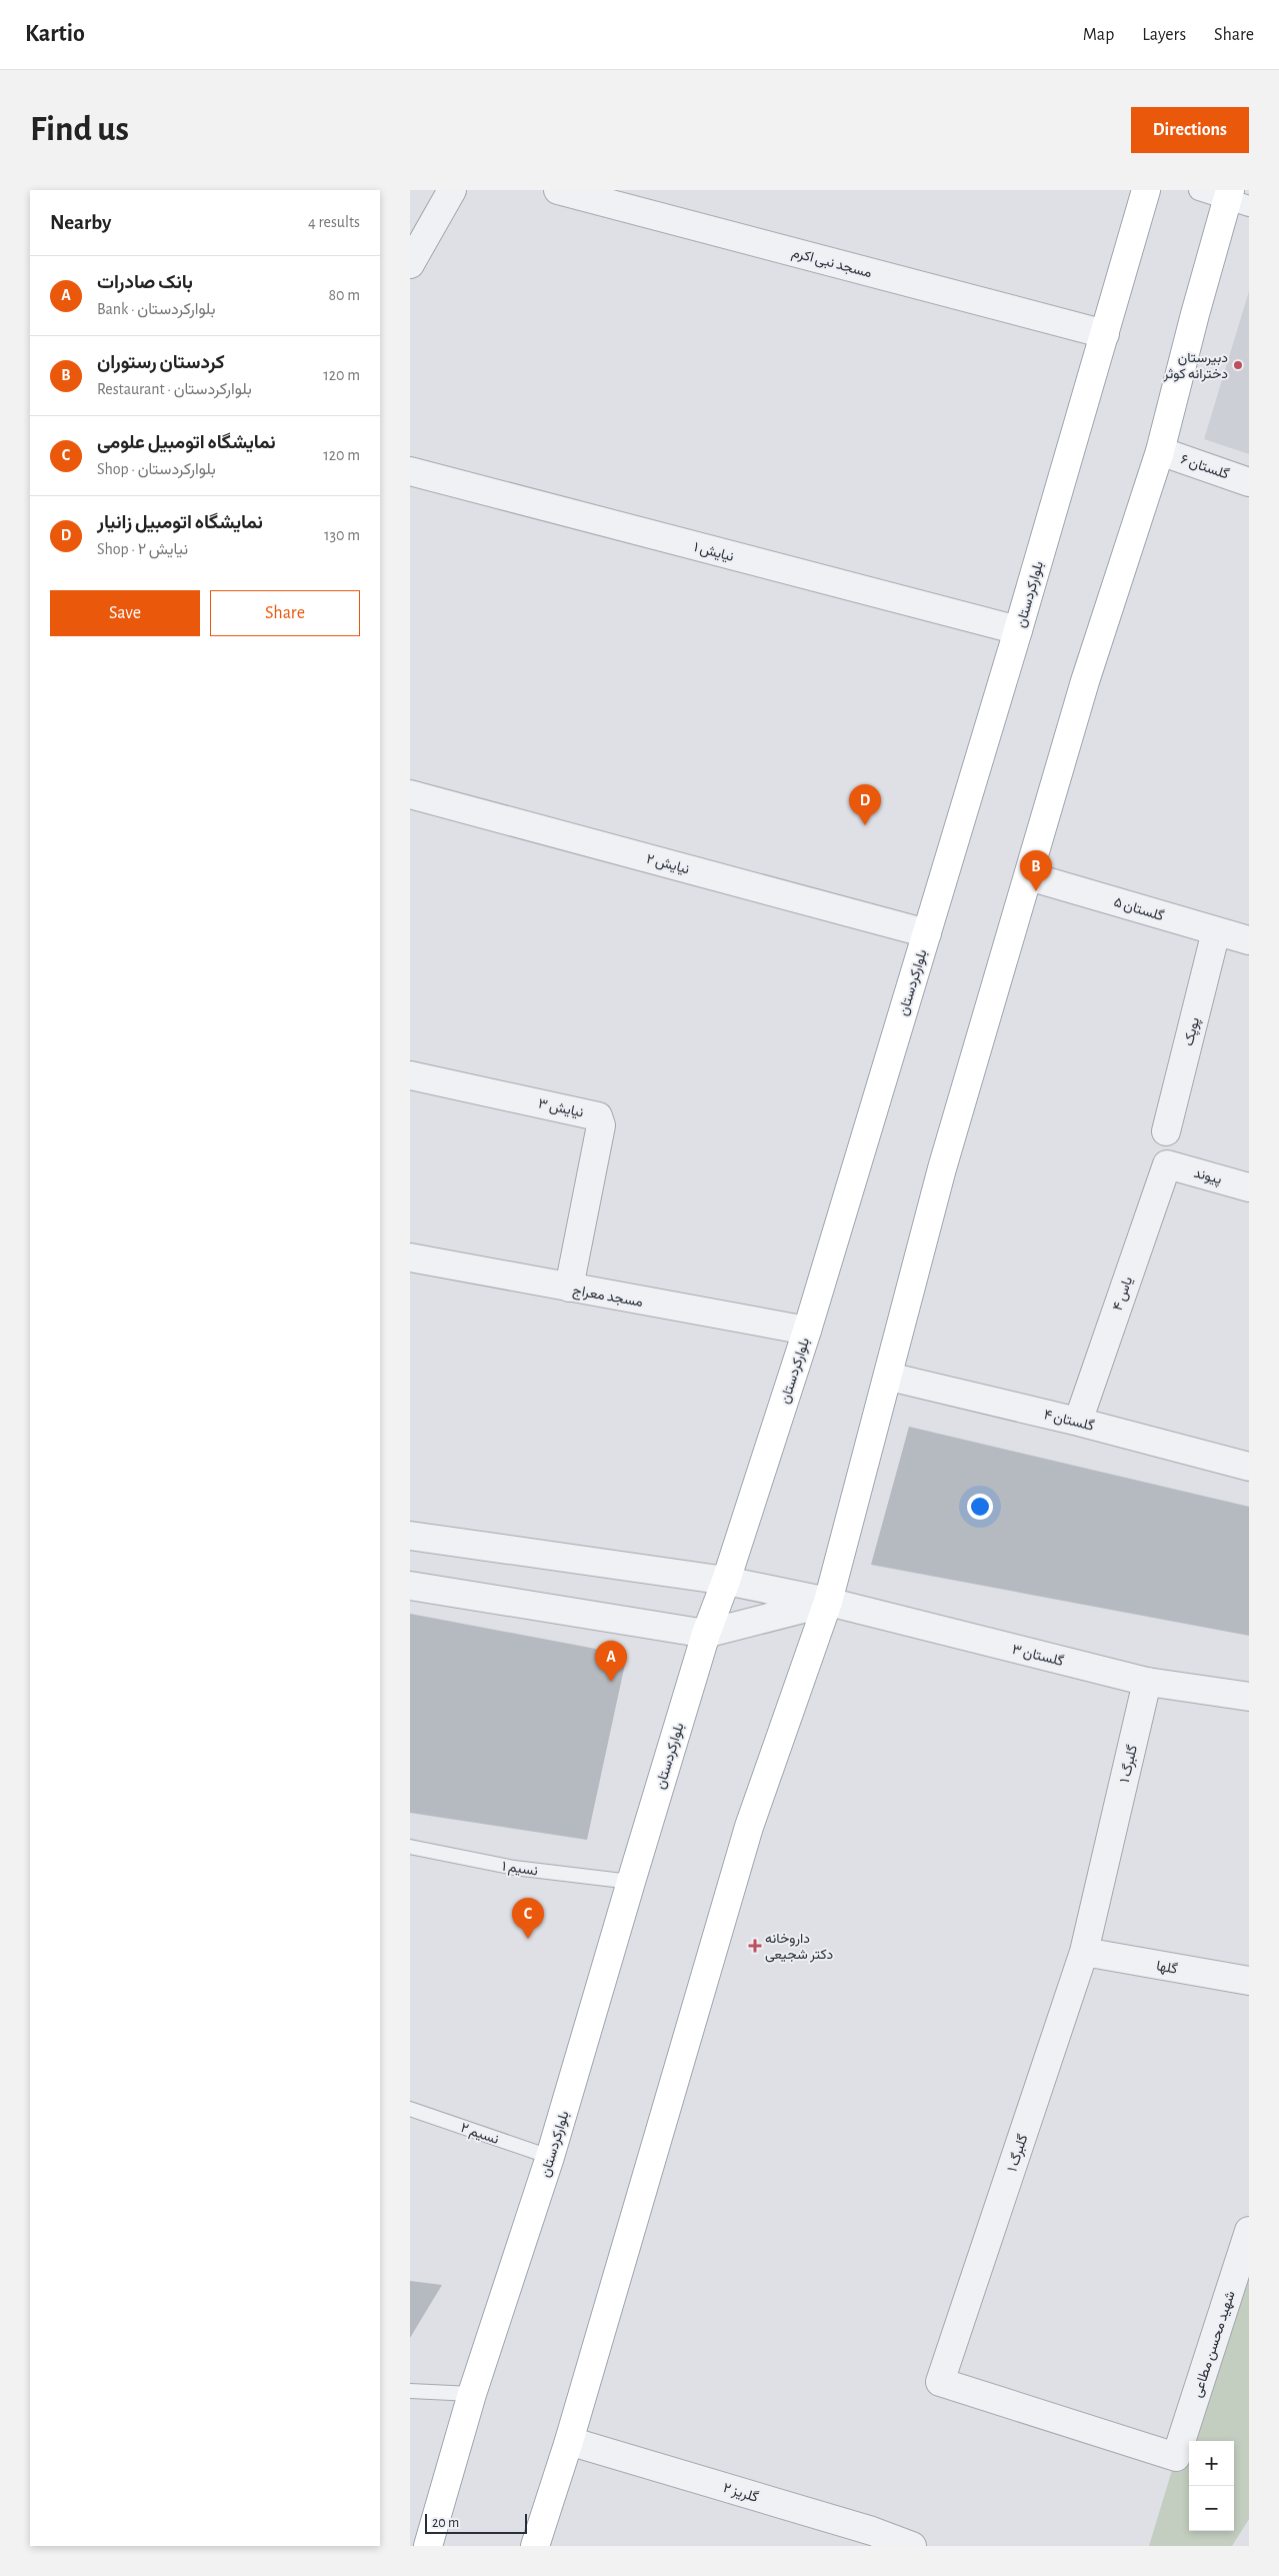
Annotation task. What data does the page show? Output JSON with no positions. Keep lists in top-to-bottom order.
{
  "streets": {
    "main road": ["بلوارکردستان"],
    "street": [
      "مسجد نبی اکرم",
      "گلستان ۶",
      "نیایش ۱",
      "نیایش ۲",
      "گلستان ۵",
      "پوپک",
      "نیایش ۳",
      "پیوند",
      "یاس ۴",
      "مسجد معراج",
      "گلستان ۴",
      "گلستان ۳",
      "گلبرگ ۱",
      "گلها",
      "شهید محسن مطاعی",
      "گلریز ۲"
    ],
    "lane": ["نسیم ۱", "نسیم ۲"]
  },
  "crossings": [
    ["مسجد نبی اکرم", "بلوارکردستان"],
    ["نیایش ۱", "بلوارکردستان"],
    ["بلوارکردستان", "نیایش ۲"],
    ["بلوارکردستان", "مسجد معراج"],
    ["بلوارکردستان", "گلستان ۳"],
    ["بلوارکردستان", "نسیم ۱"],
    ["بلوارکردستان", "نسیم ۲"],
    ["گلستان ۵", "پوپک"],
    ["نیایش ۳", "مسجد معراج"],
    ["پیوند", "یاس ۴"],
    ["یاس ۴", "گلستان ۴"],
    ["گلستان ۳", "گلبرگ ۱"],
    ["گلبرگ ۱", "گلها"],
    ["گلبرگ ۱", "شهید محسن مطاعی"]
  ],
  "places": {
    "other": ["دبیرستان دخترانه کوثر"],
    "health": ["داروخانه دکتر شجیعی"]
  },
  "scale_bar": "20 m",
  "page": {
    "header": "Kartio",
    "nav": ["Map", "Layers", "Share"],
    "buttons": [
      "Directions",
      ["Save", "Share"]
    ],
    "title": "Find us",
    "heading": ["Nearby", "4 results"],
    "list": [
      {
        "mark": "A",
        "name": "بانک صادرات",
        "note": "Bank · بلوارکردستان",
        "value": "80 m"
      },
      {
        "mark": "B",
        "name": "کردستان رستوران",
        "note": "Restaurant · بلوارکردستان",
        "value": "120 m"
      },
      {
        "mark": "C",
        "name": "نمایشگاه اتومبیل علومی",
        "note": "Shop · بلوارکردستان",
        "value": "120 m"
      },
      {
        "mark": "D",
        "name": "نمایشگاه اتومبیل زانیار",
        "note": "Shop · نیایش ۲",
        "value": "130 m"
      }
    ],
    "pins": [
      "D",
      "B",
      "A",
      "C"
    ],
    "map_buttons": ["+", "−"],
    "scale": "20 m"
  }
}
